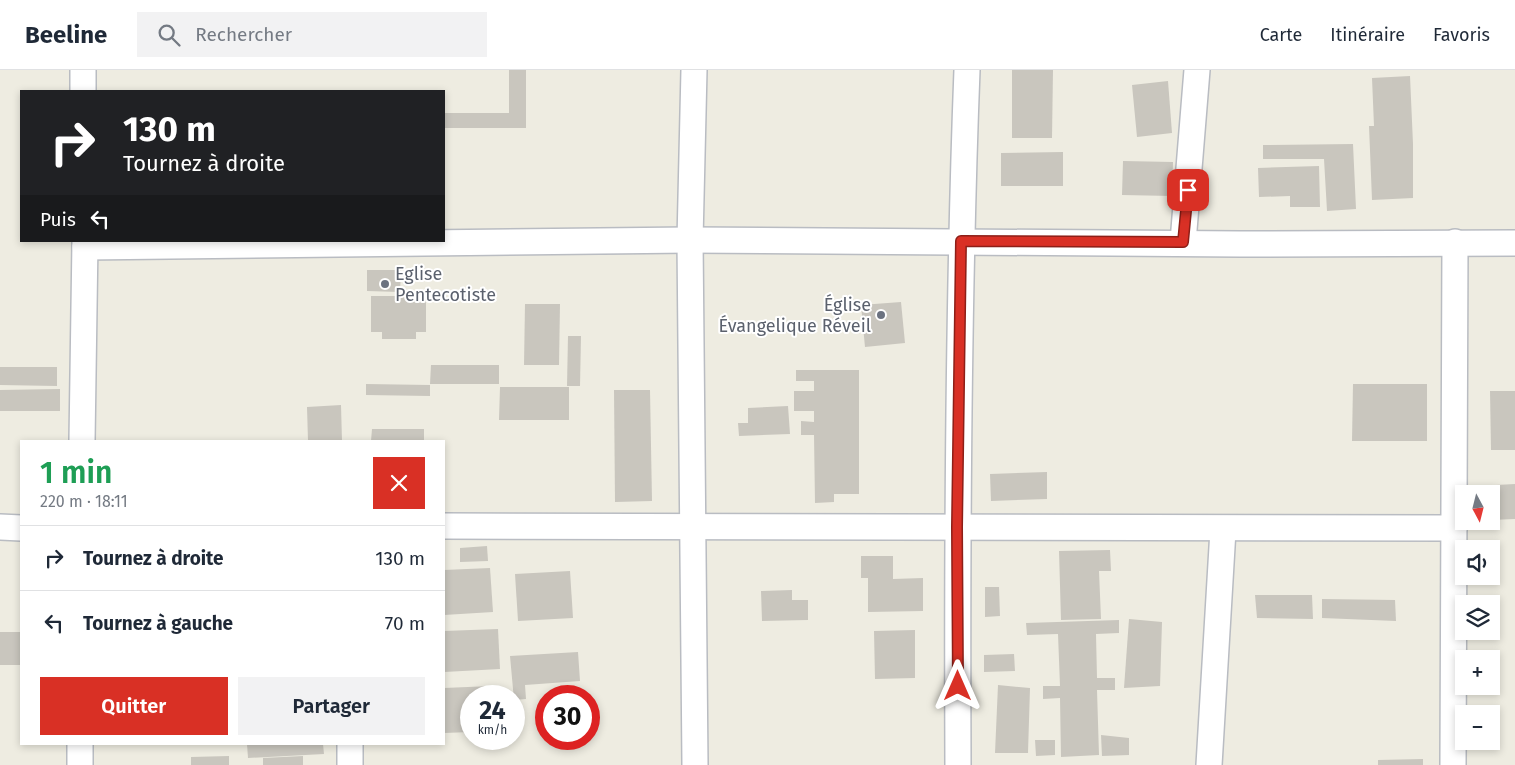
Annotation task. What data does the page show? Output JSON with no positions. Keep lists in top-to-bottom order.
{
  "places": ["Eglise Pentecotiste", "Église Évangelique Réveil"],
  "north": "bottom",
  "page": {
    "header": "Beeline",
    "search": "Rechercher",
    "nav": ["Carte", "Itinéraire", "Favoris"],
    "turn": ["130 m", "Tournez à droite"],
    "then": "Puis",
    "heading": ["1 min", "220 m · 18:11"],
    "map_buttons": ["+", "−"],
    "list": [
      {
        "name": "Tournez à droite",
        "value": "130 m"
      },
      {
        "name": "Tournez à gauche",
        "value": "70 m"
      }
    ],
    "buttons": ["Quitter", "Partager"],
    "speed": "24 km/h",
    "limit": "30"
  }
}
